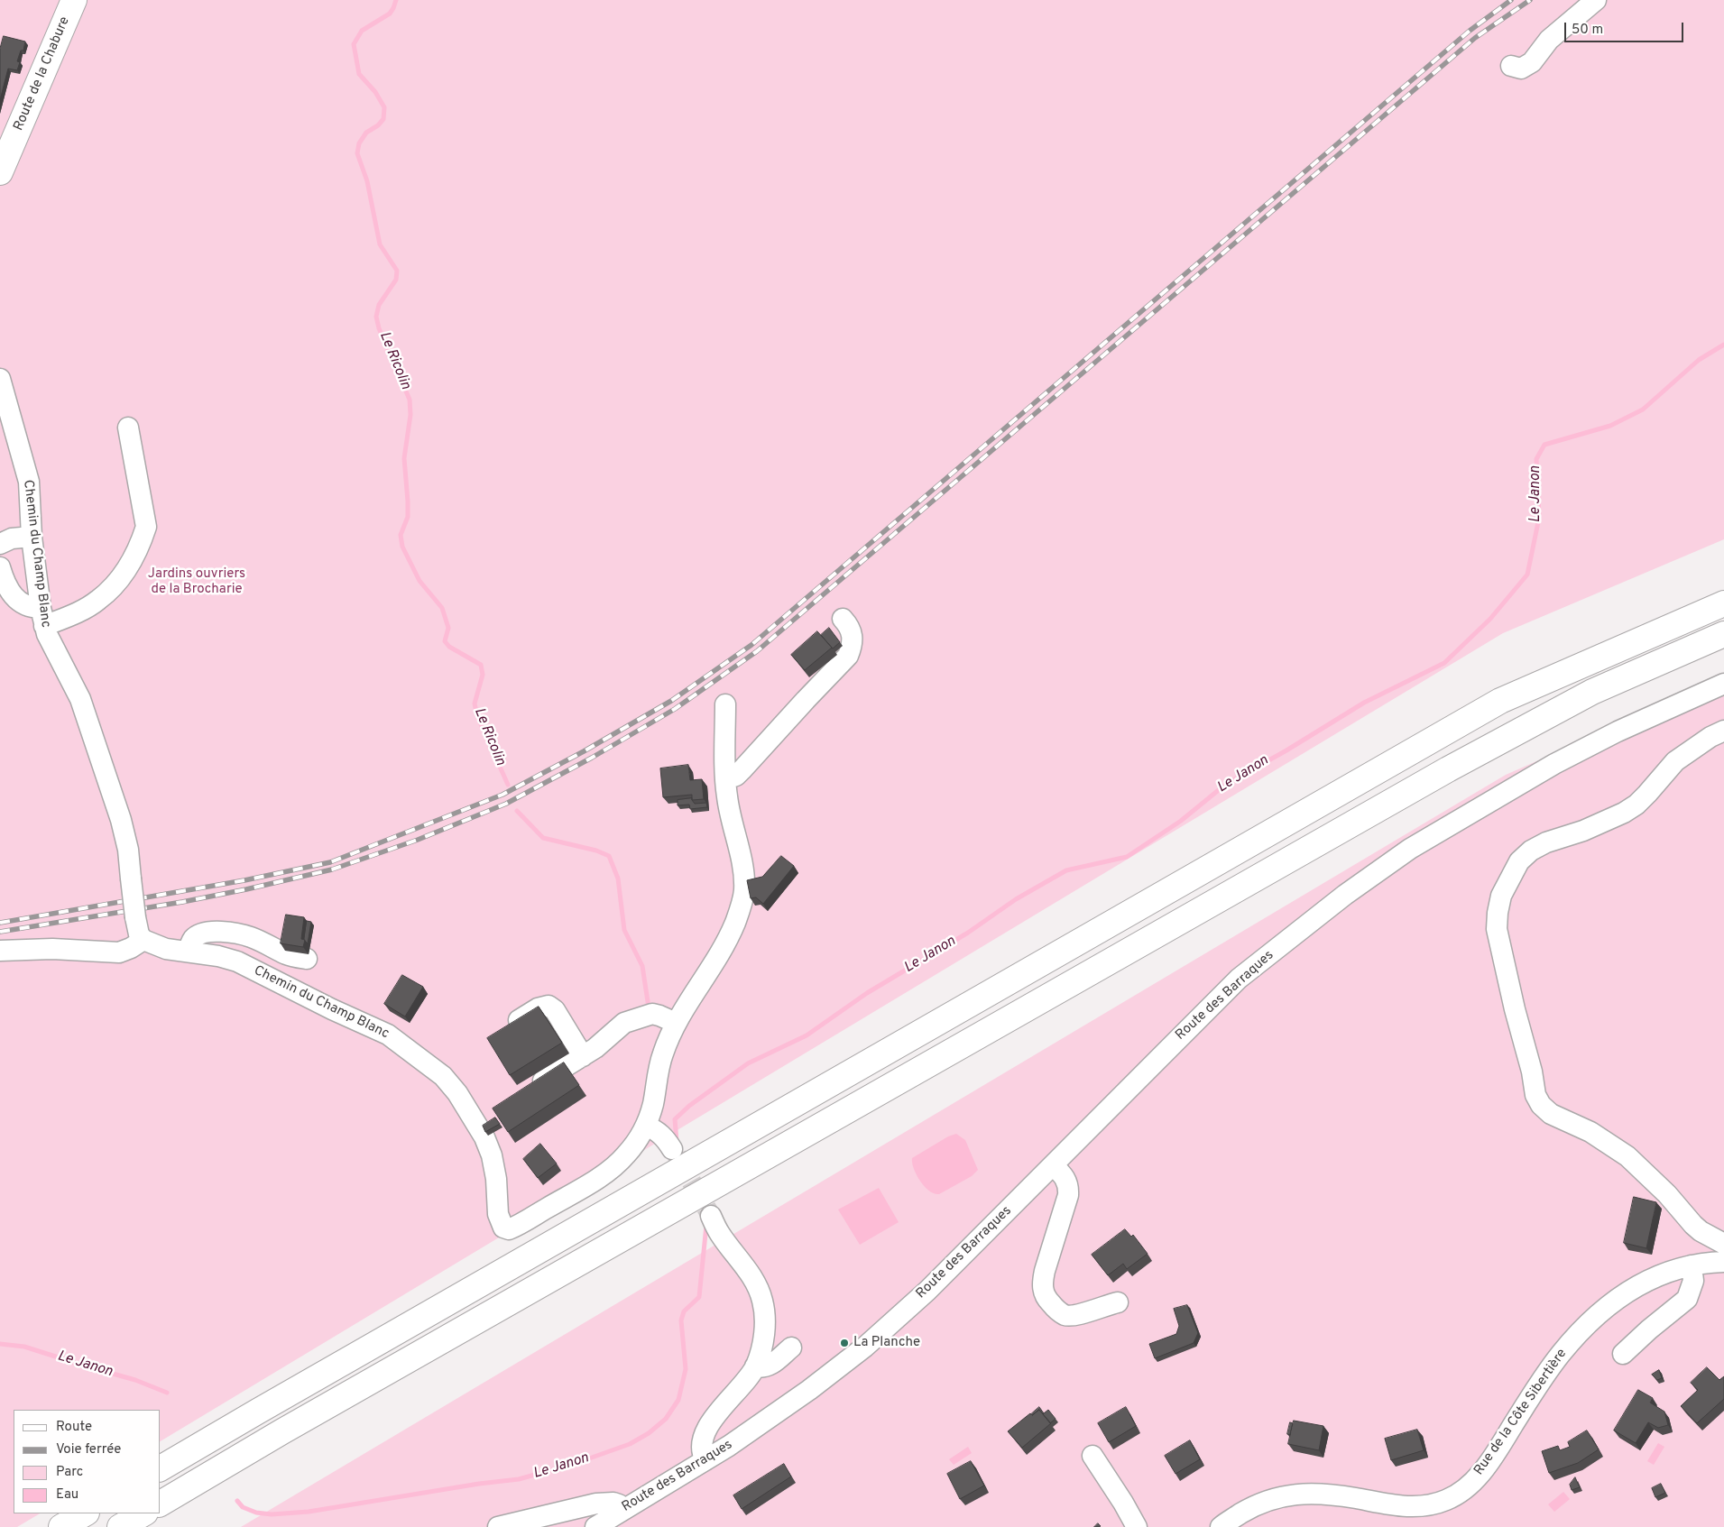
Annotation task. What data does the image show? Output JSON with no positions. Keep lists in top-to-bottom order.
{
  "streets": {
    "main road": ["Route de la Chabure"],
    "street": ["Chemin du Champ Blanc", "Route des Barraques", "Rue de la Côte Sibertière"]
  },
  "water": ["Le Ricolin", "Le Janon"],
  "parks": ["Jardins ouvriers de la Brocharie"],
  "places": ["La Planche"],
  "legend": [
    "Route",
    "Voie ferrée",
    "Parc",
    "Eau"
  ],
  "scale_bar": "50 m"
}
